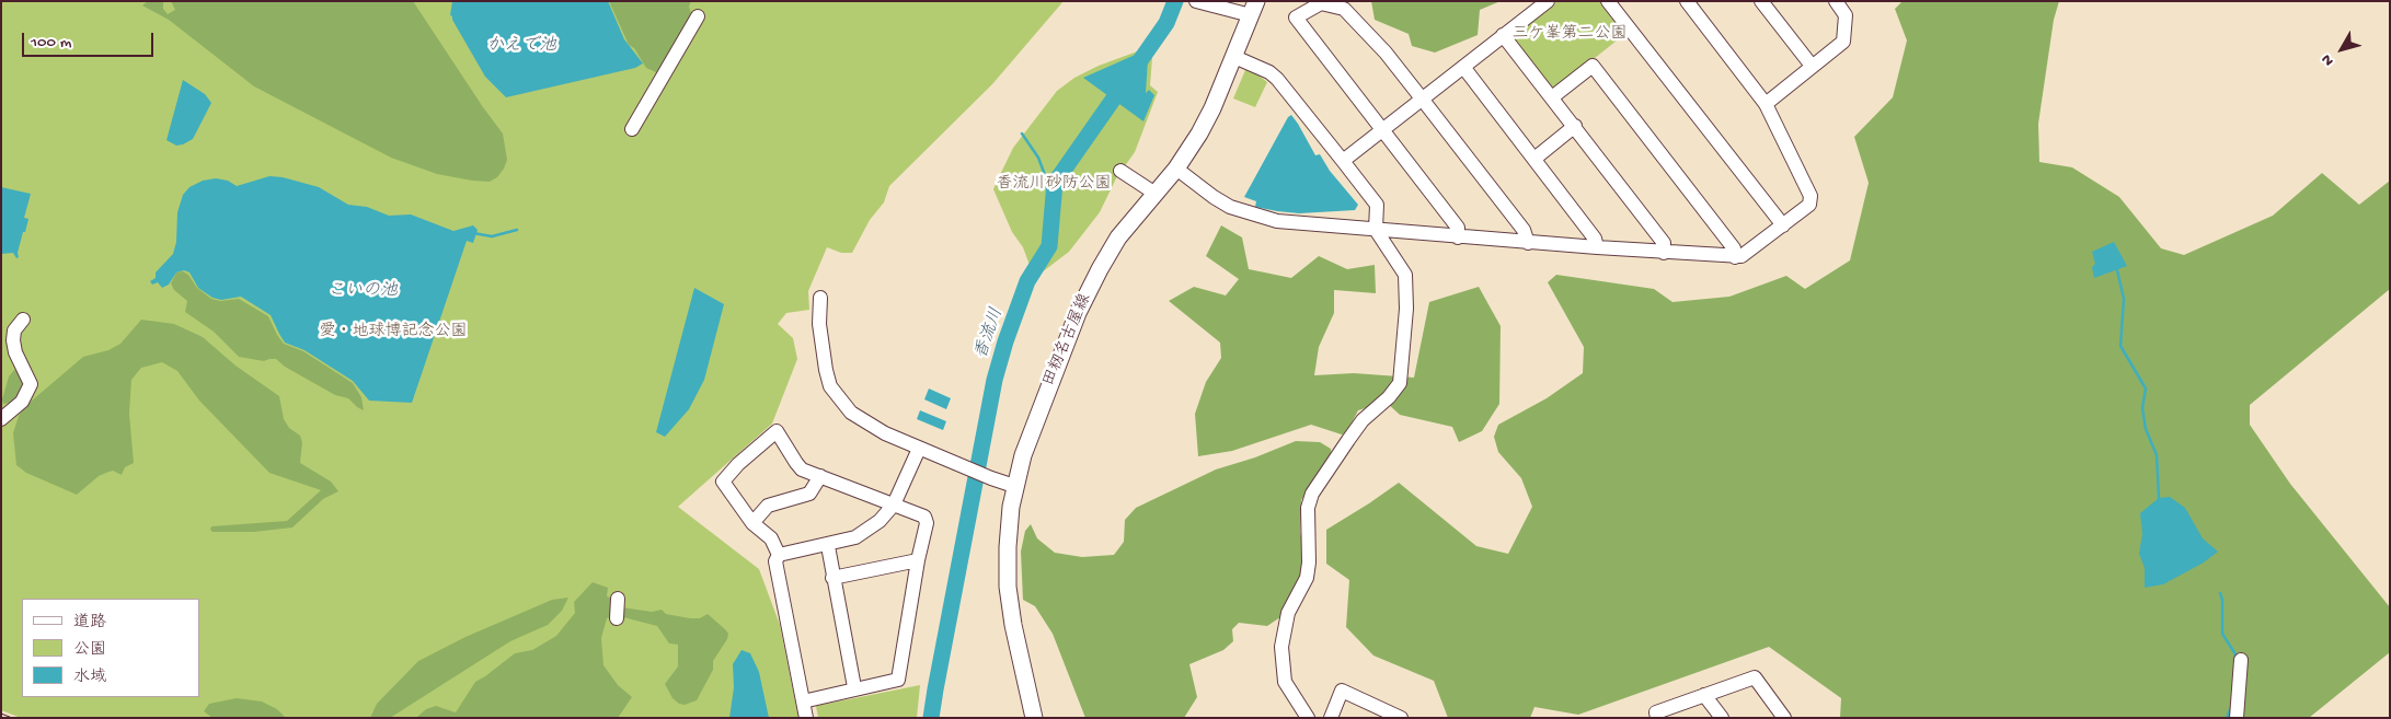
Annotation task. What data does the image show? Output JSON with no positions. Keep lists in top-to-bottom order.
{
  "streets": {
    "main road": ["田籾名古屋線"]
  },
  "water": ["かえで池", "こいの池", "香流川"],
  "parks": ["三ケ峯第二公園", "香流川砂防公園", "愛・地球博記念公園"],
  "legend": ["道路", "公園", "水域"],
  "scale_bar": "100 m",
  "north": "bottom left"
}
